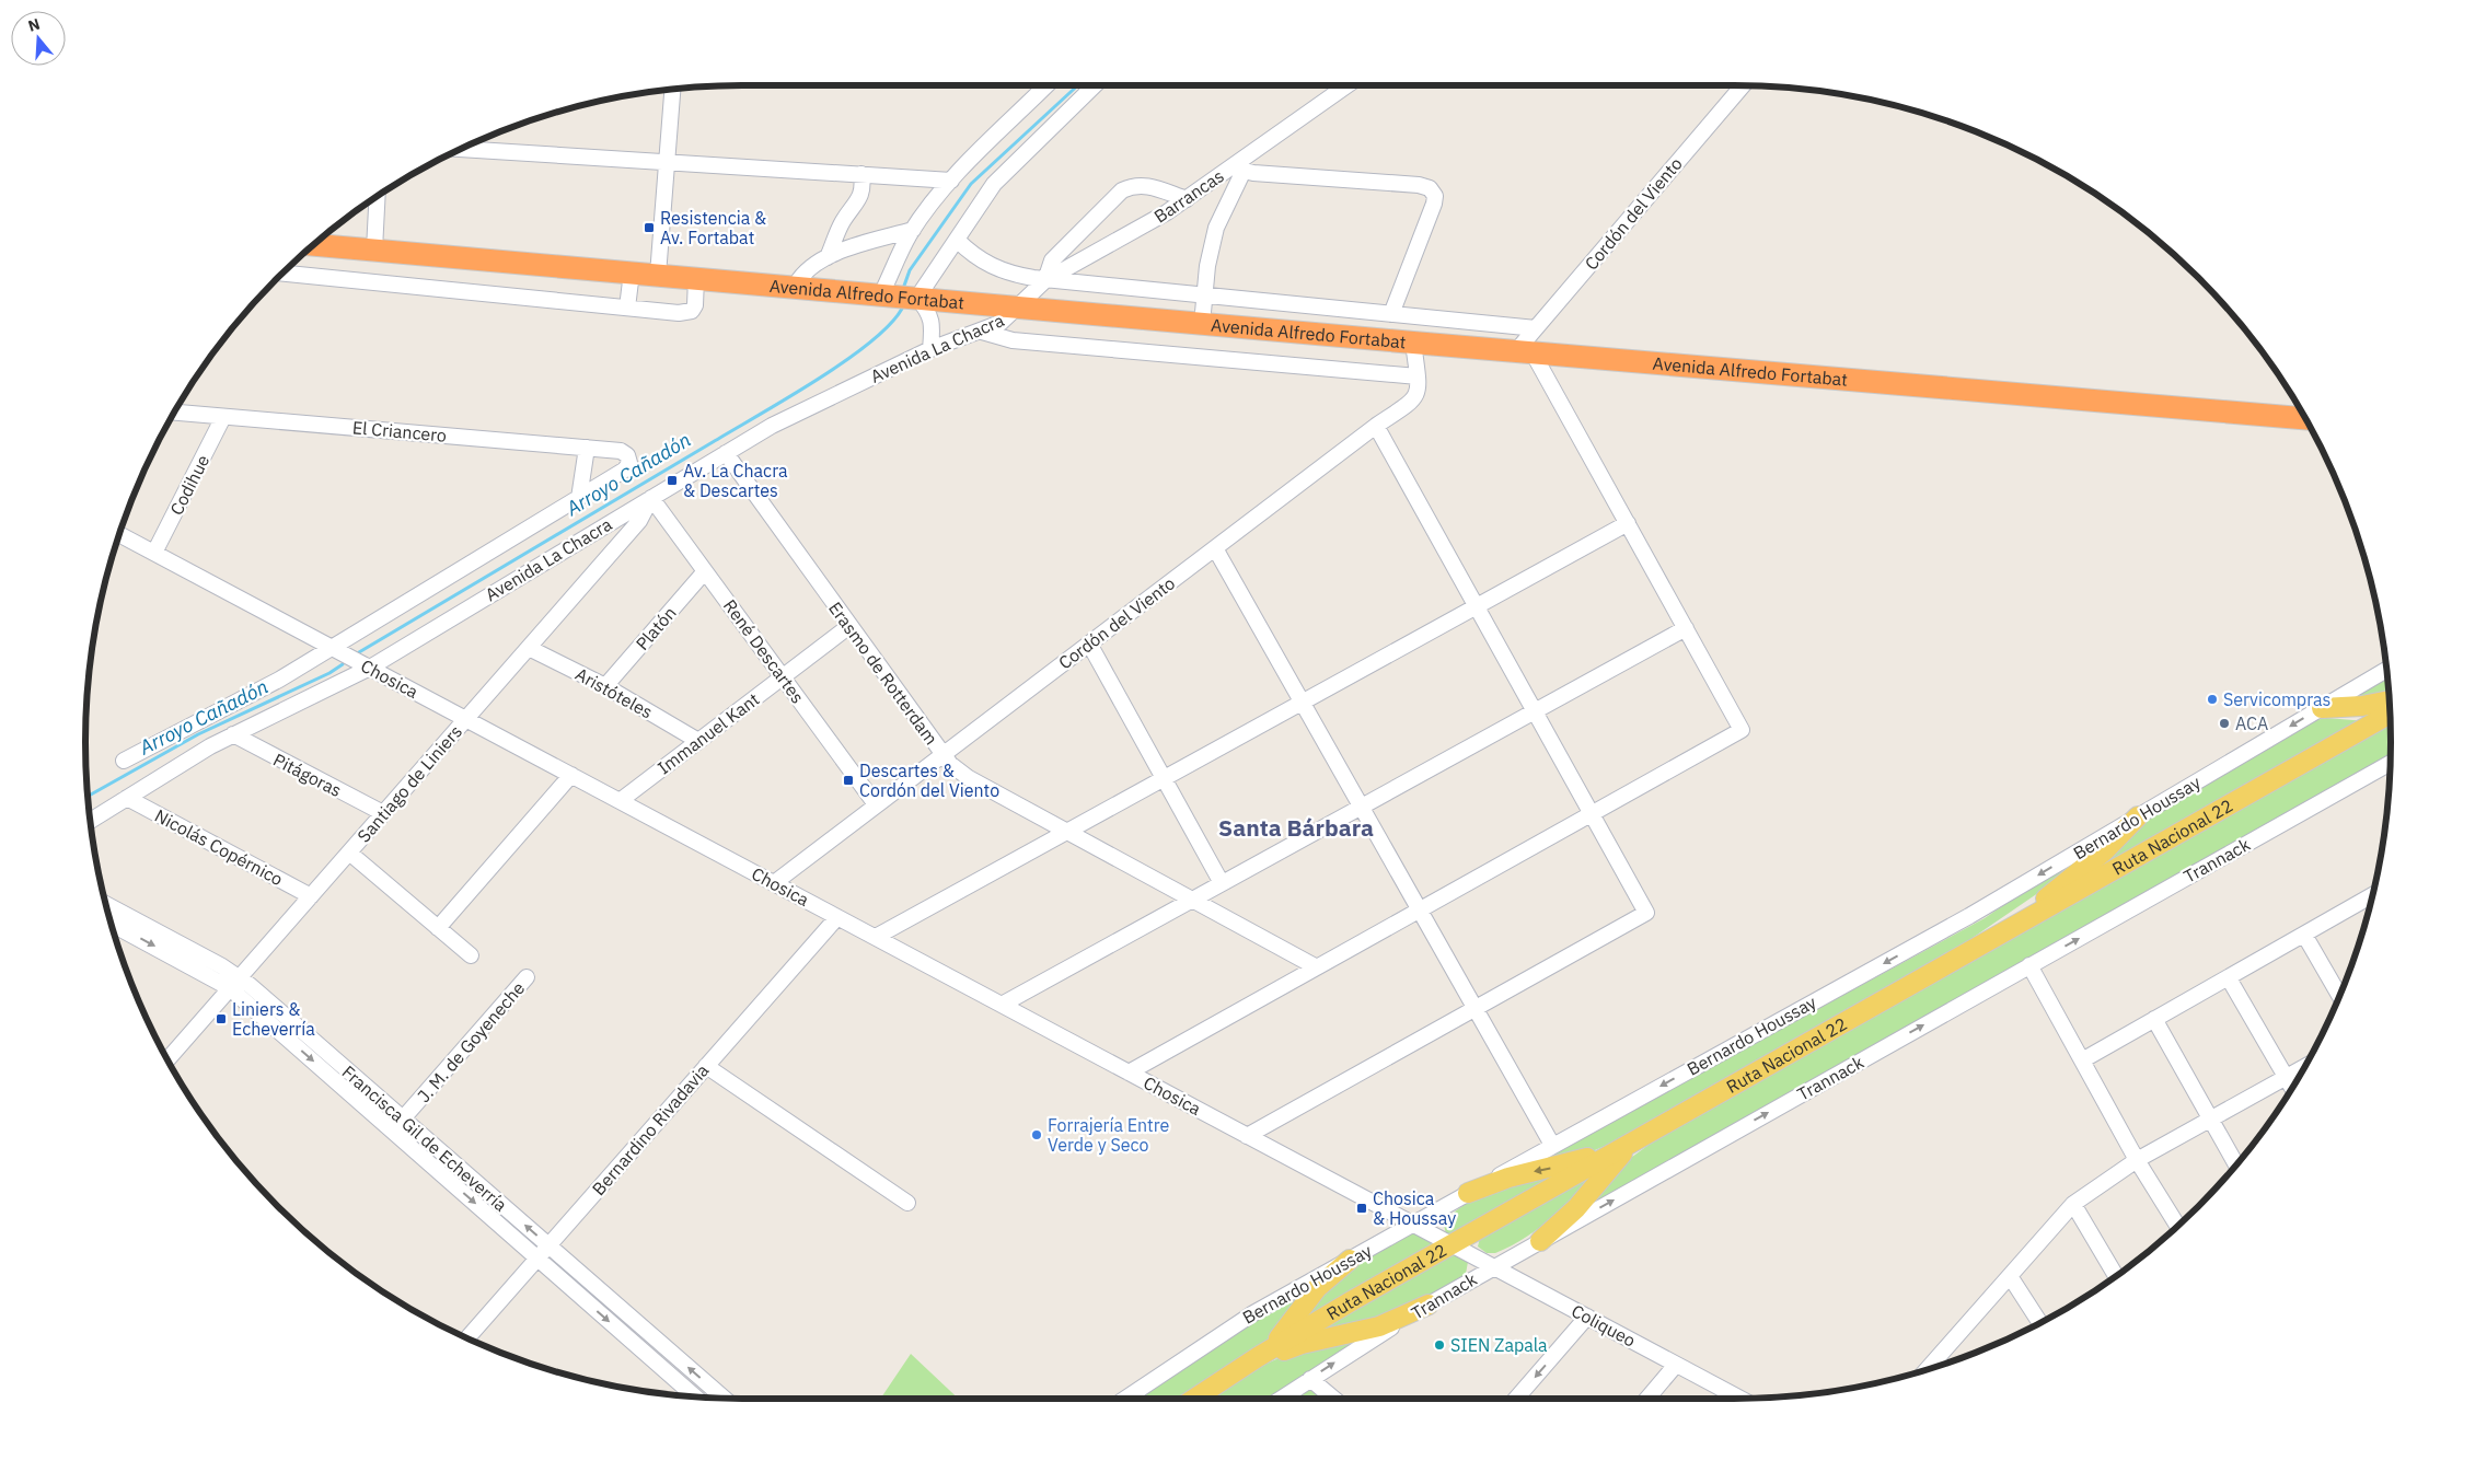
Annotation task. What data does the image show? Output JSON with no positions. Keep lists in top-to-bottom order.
{
  "streets": {
    "highway": ["Avenida Alfredo Fortabat"],
    "main road": ["Ruta Nacional 22"],
    "street": [
      "Barrancas",
      "Cordón del Viento",
      "Avenida La Chacra",
      "El Criancero",
      "Codihue",
      "Platón",
      "René Descartes",
      "Erasmo de Rotterdam",
      "Chosica",
      "Aristóteles",
      "Immanuel Kant",
      "Pitágoras",
      "Santiago de Liniers",
      "Bernardo Houssay",
      "Nicolás Copérnico",
      "Trannack",
      "J. M. de Goyeneche",
      "Bernardino Rivadavia",
      "Francisca Gil de Echeverría",
      "Coliqueo"
    ]
  },
  "crossings": [
    ["Barrancas", "Avenida Alfredo Fortabat"],
    ["Barrancas", "Avenida La Chacra"],
    ["Cordón del Viento", "Avenida Alfredo Fortabat"],
    ["Cordón del Viento", "René Descartes"],
    ["Cordón del Viento", "Erasmo de Rotterdam"],
    ["Cordón del Viento", "Chosica"],
    ["Avenida Alfredo Fortabat", "Avenida La Chacra"],
    ["Avenida La Chacra", "El Criancero"],
    ["Avenida La Chacra", "René Descartes"],
    ["Avenida La Chacra", "Erasmo de Rotterdam"],
    ["Avenida La Chacra", "Chosica"],
    ["Avenida La Chacra", "Pitágoras"],
    ["Avenida La Chacra", "Santiago de Liniers"],
    ["Avenida La Chacra", "Nicolás Copérnico"],
    ["El Criancero", "Codihue"],
    ["Codihue", "Chosica"],
    ["Platón", "René Descartes"],
    ["Platón", "Aristóteles"],
    ["René Descartes", "Immanuel Kant"],
    ["René Descartes", "Santiago de Liniers"],
    ["Erasmo de Rotterdam", "Immanuel Kant"],
    ["Chosica", "Immanuel Kant"],
    ["Chosica", "Santiago de Liniers"],
    ["Chosica", "Bernardo Houssay"],
    ["Chosica", "Ruta Nacional 22"],
    ["Chosica", "Bernardino Rivadavia"],
    ["Chosica", "Coliqueo"],
    ["Aristóteles", "Immanuel Kant"],
    ["Aristóteles", "Santiago de Liniers"],
    ["Pitágoras", "Santiago de Liniers"],
    ["Santiago de Liniers", "Nicolás Copérnico"],
    ["Santiago de Liniers", "Francisca Gil de Echeverría"],
    ["Ruta Nacional 22", "Coliqueo"],
    ["Trannack", "Coliqueo"],
    ["J. M. de Goyeneche", "Francisca Gil de Echeverría"],
    ["Bernardino Rivadavia", "Francisca Gil de Echeverría"]
  ],
  "one_way": ["Bernardo Houssay"],
  "districts": ["Santa Bárbara"],
  "water": ["Arroyo Cañadón"],
  "places": {
    "transit": [
      "Resistencia & Av. Fortabat",
      "Av. La Chacra & Descartes",
      "Descartes & Cordón del Viento",
      "Liniers & Echeverría",
      "Chosica & Houssay"
    ],
    "other": [
      "Servicompras",
      "ACA",
      "Forrajería Entre Verde y Seco",
      "SIEN Zapala"
    ]
  },
  "north": "top"
}
